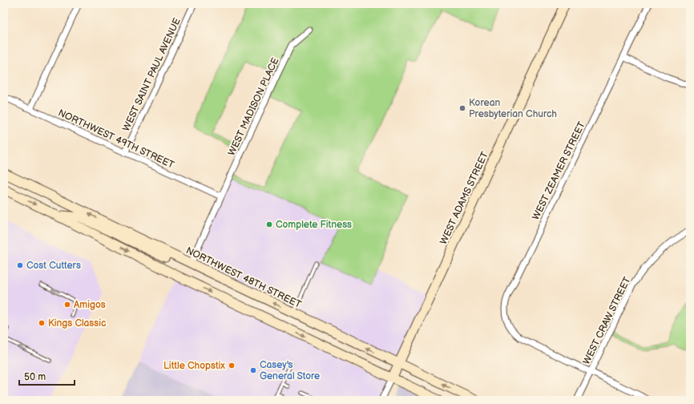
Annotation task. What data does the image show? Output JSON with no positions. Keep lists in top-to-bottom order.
{
  "streets": {
    "main road": ["WEST ADAMS STREET", "NORTHWEST 48TH STREET"],
    "street": [
      "WEST SAINT PAUL AVENUE",
      "WEST MADISON PLACE",
      "NORTHWEST 49TH STREET",
      "WEST ZEAMER STREET",
      "WEST CRAW STREET"
    ]
  },
  "crossings": [
    ["WEST SAINT PAUL AVENUE", "NORTHWEST 49TH STREET"],
    ["WEST MADISON PLACE", "NORTHWEST 49TH STREET"],
    ["WEST MADISON PLACE", "NORTHWEST 48TH STREET"],
    ["WEST ZEAMER STREET", "WEST CRAW STREET"],
    ["WEST ADAMS STREET", "NORTHWEST 48TH STREET"]
  ],
  "places": [
    "Korean Presbyterian Church",
    "Complete Fitness",
    "Cost Cutters",
    "Amigos",
    "Kings Classic",
    "Little Chopstix",
    "Casey's General Store"
  ],
  "scale_bar": "50 m"
}
